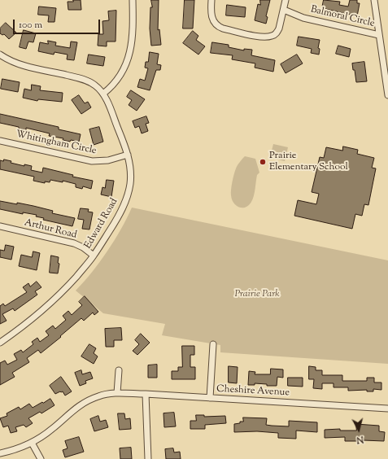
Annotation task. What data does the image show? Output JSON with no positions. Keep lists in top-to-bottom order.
{
  "streets": {
    "street": [
      "Balmoral Circle",
      "Whitingham Circle",
      "Edward Road",
      "Arthur Road",
      "Cheshire Avenue"
    ]
  },
  "crossings": [
    ["Whitingham Circle", "Edward Road"],
    ["Edward Road", "Arthur Road"]
  ],
  "parks": ["Prairie Park"],
  "places": ["Prairie Elementary School"],
  "scale_bar": "100 m",
  "north": "bottom"
}
